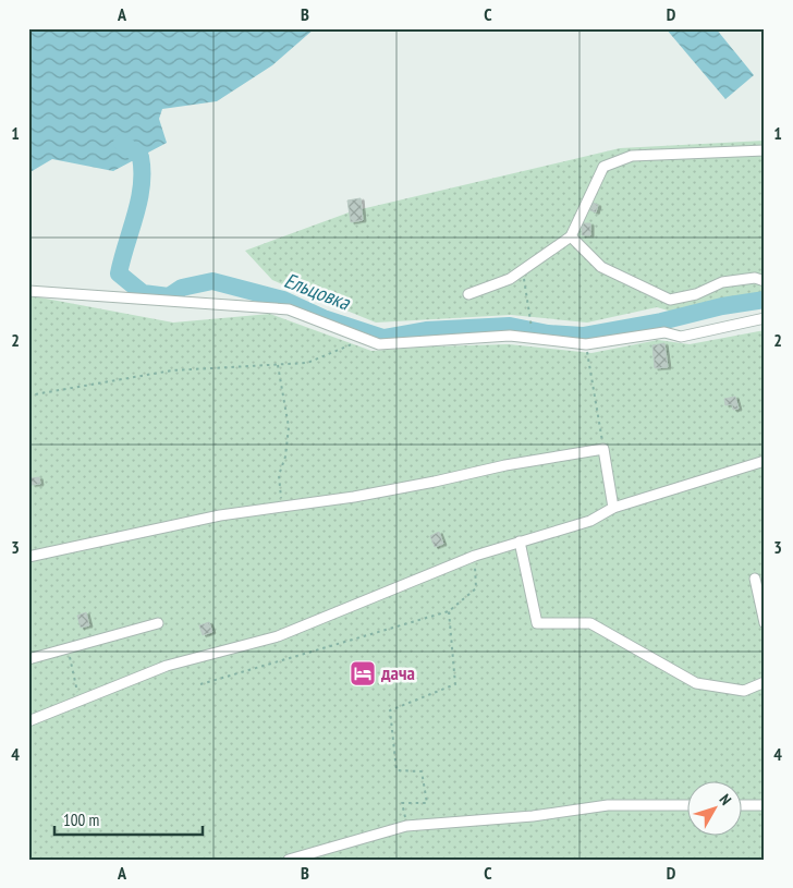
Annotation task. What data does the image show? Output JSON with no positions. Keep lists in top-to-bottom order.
{
  "water": ["Ельцовка"],
  "places": {
    "hotel": ["дача"]
  },
  "scale_bar": "100 m",
  "north": "top right",
  "grid": {
    "columns": [
      "A",
      "B",
      "C",
      "D"
    ],
    "rows": [
      "1",
      "2",
      "3",
      "4"
    ]
  }
}
